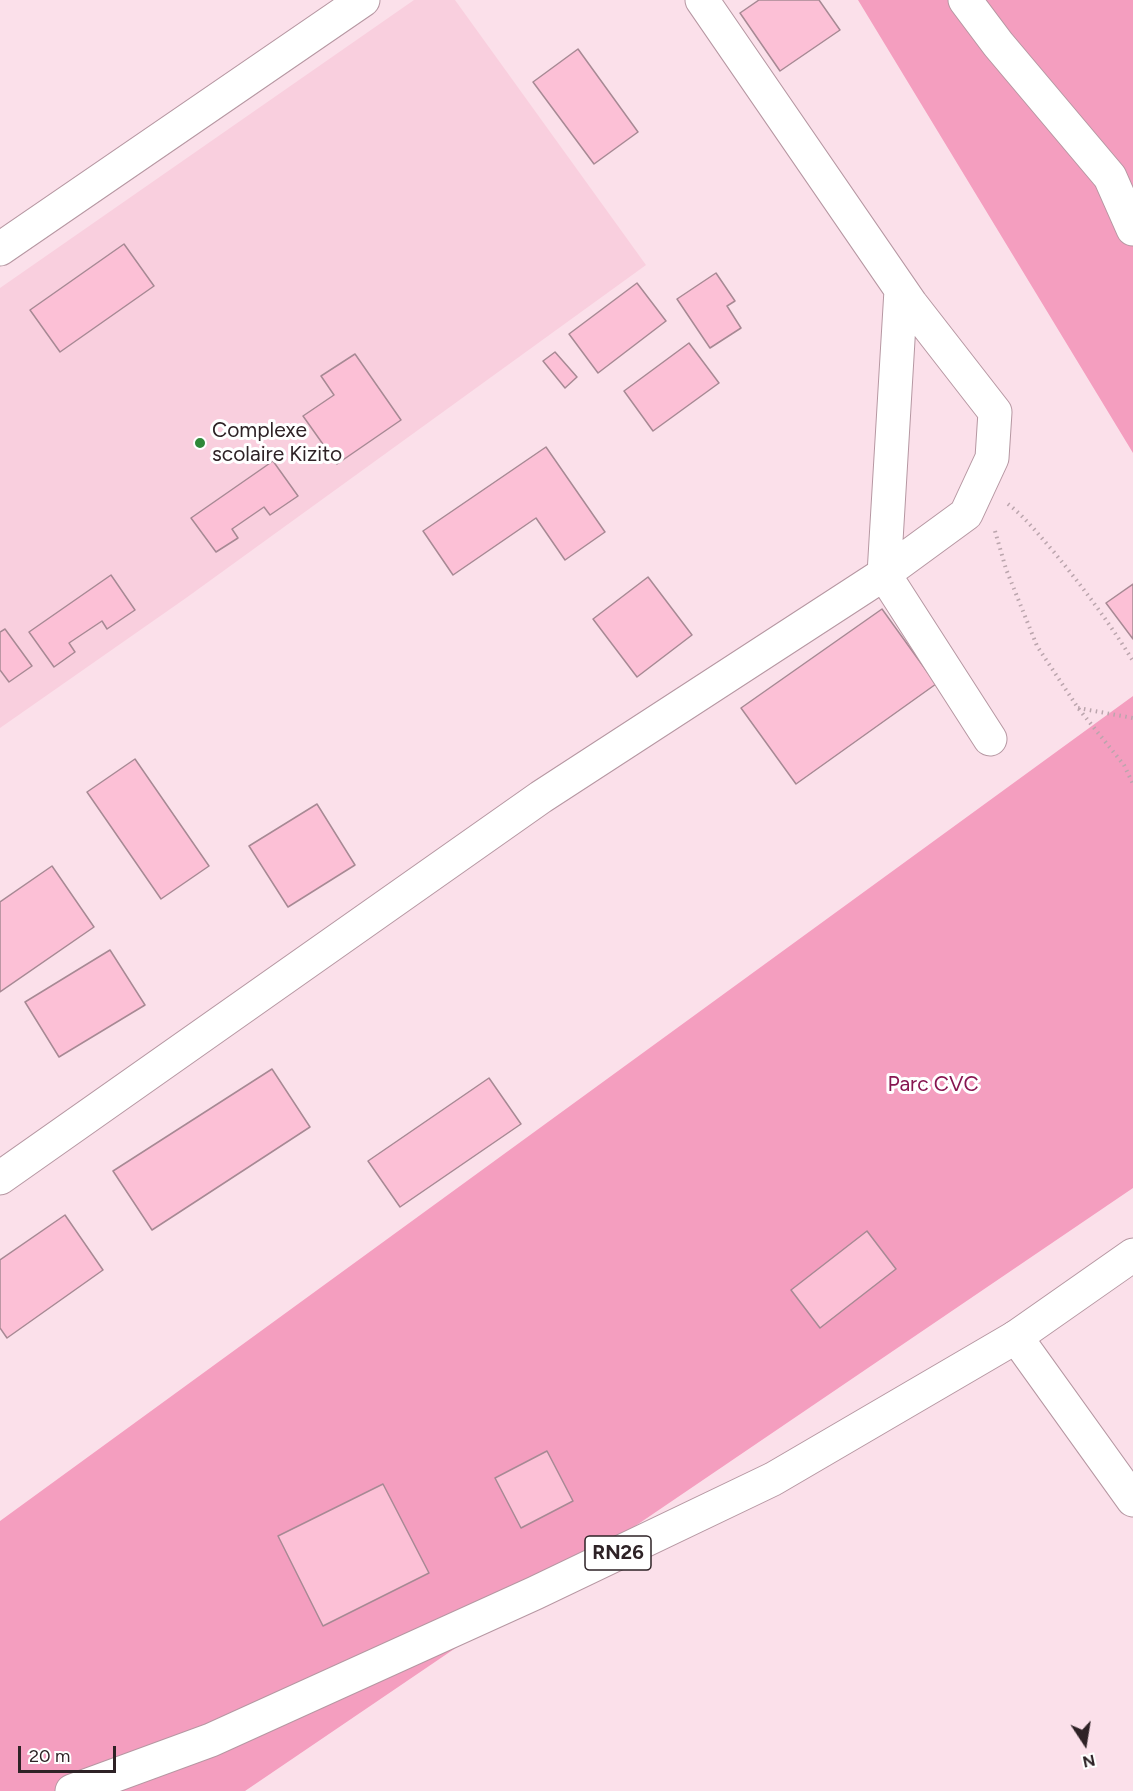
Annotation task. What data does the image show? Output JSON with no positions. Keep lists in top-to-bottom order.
{
  "streets": {
    "street": ["RN26"]
  },
  "parks": ["Parc CVC"],
  "places": ["Complexe scolaire Kizito"],
  "scale_bar": "20 m",
  "north": "bottom"
}
